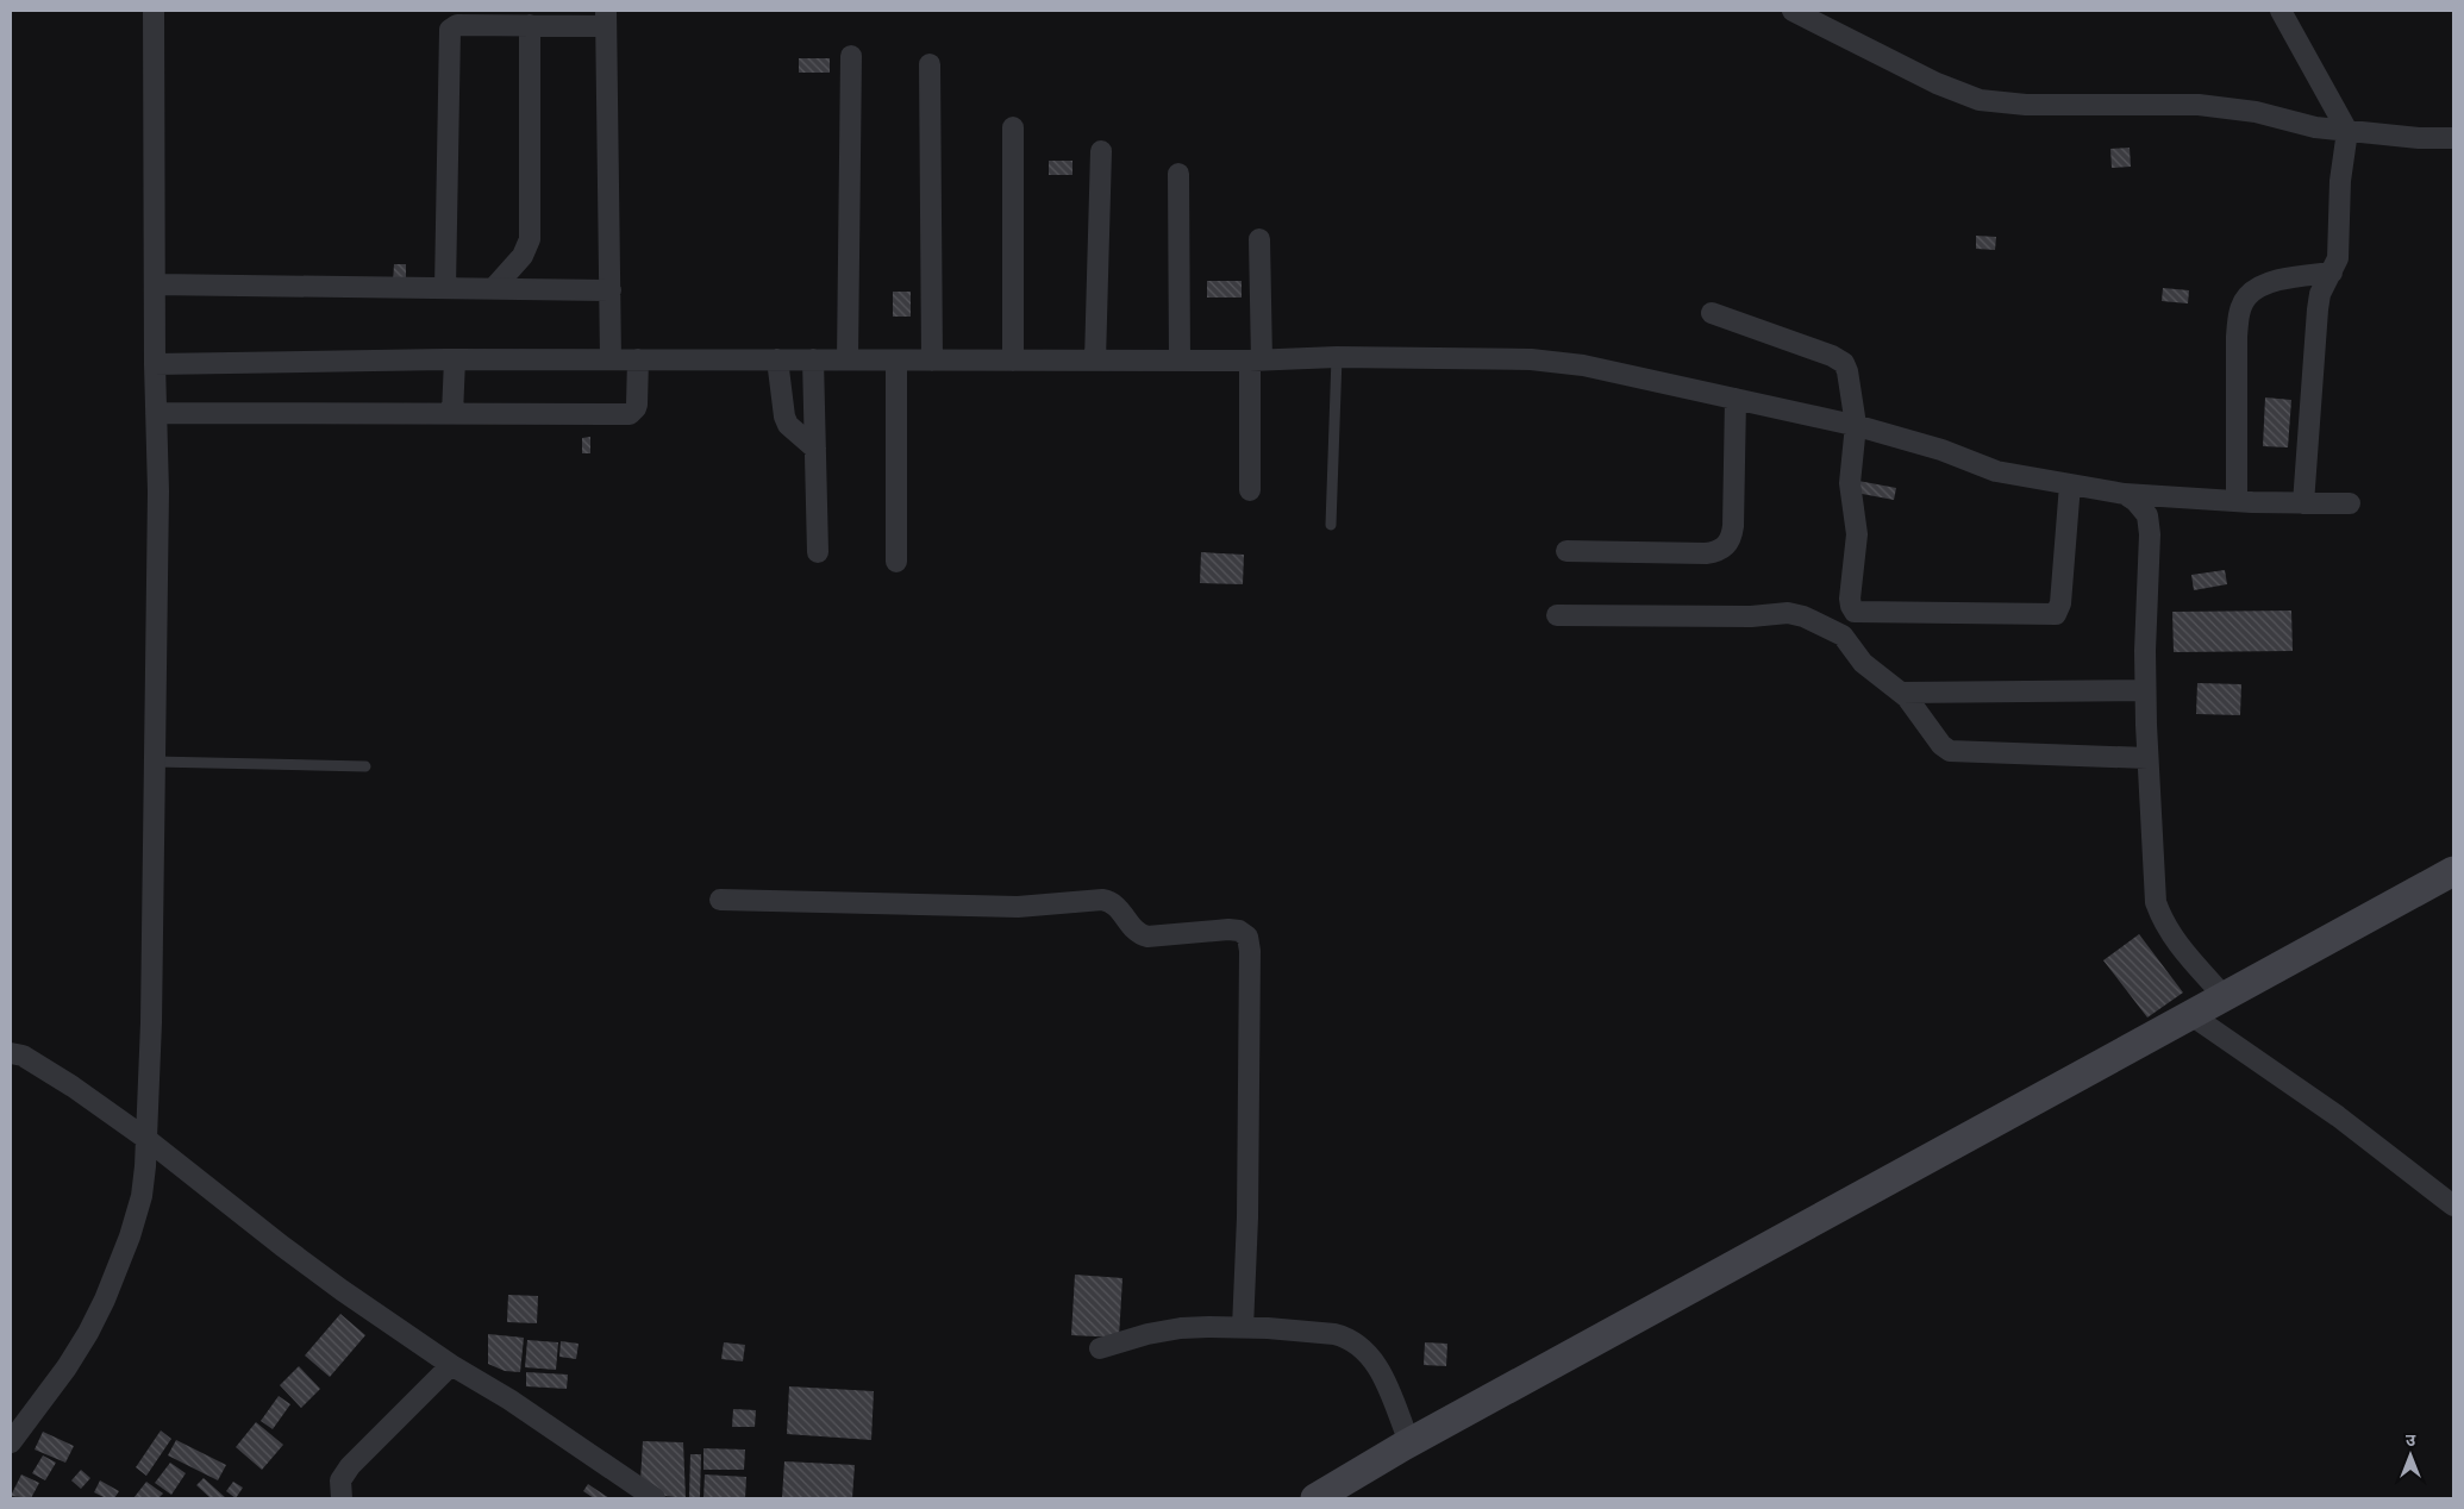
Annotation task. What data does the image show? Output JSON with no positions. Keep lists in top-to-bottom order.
{
  "north": "top"
}
